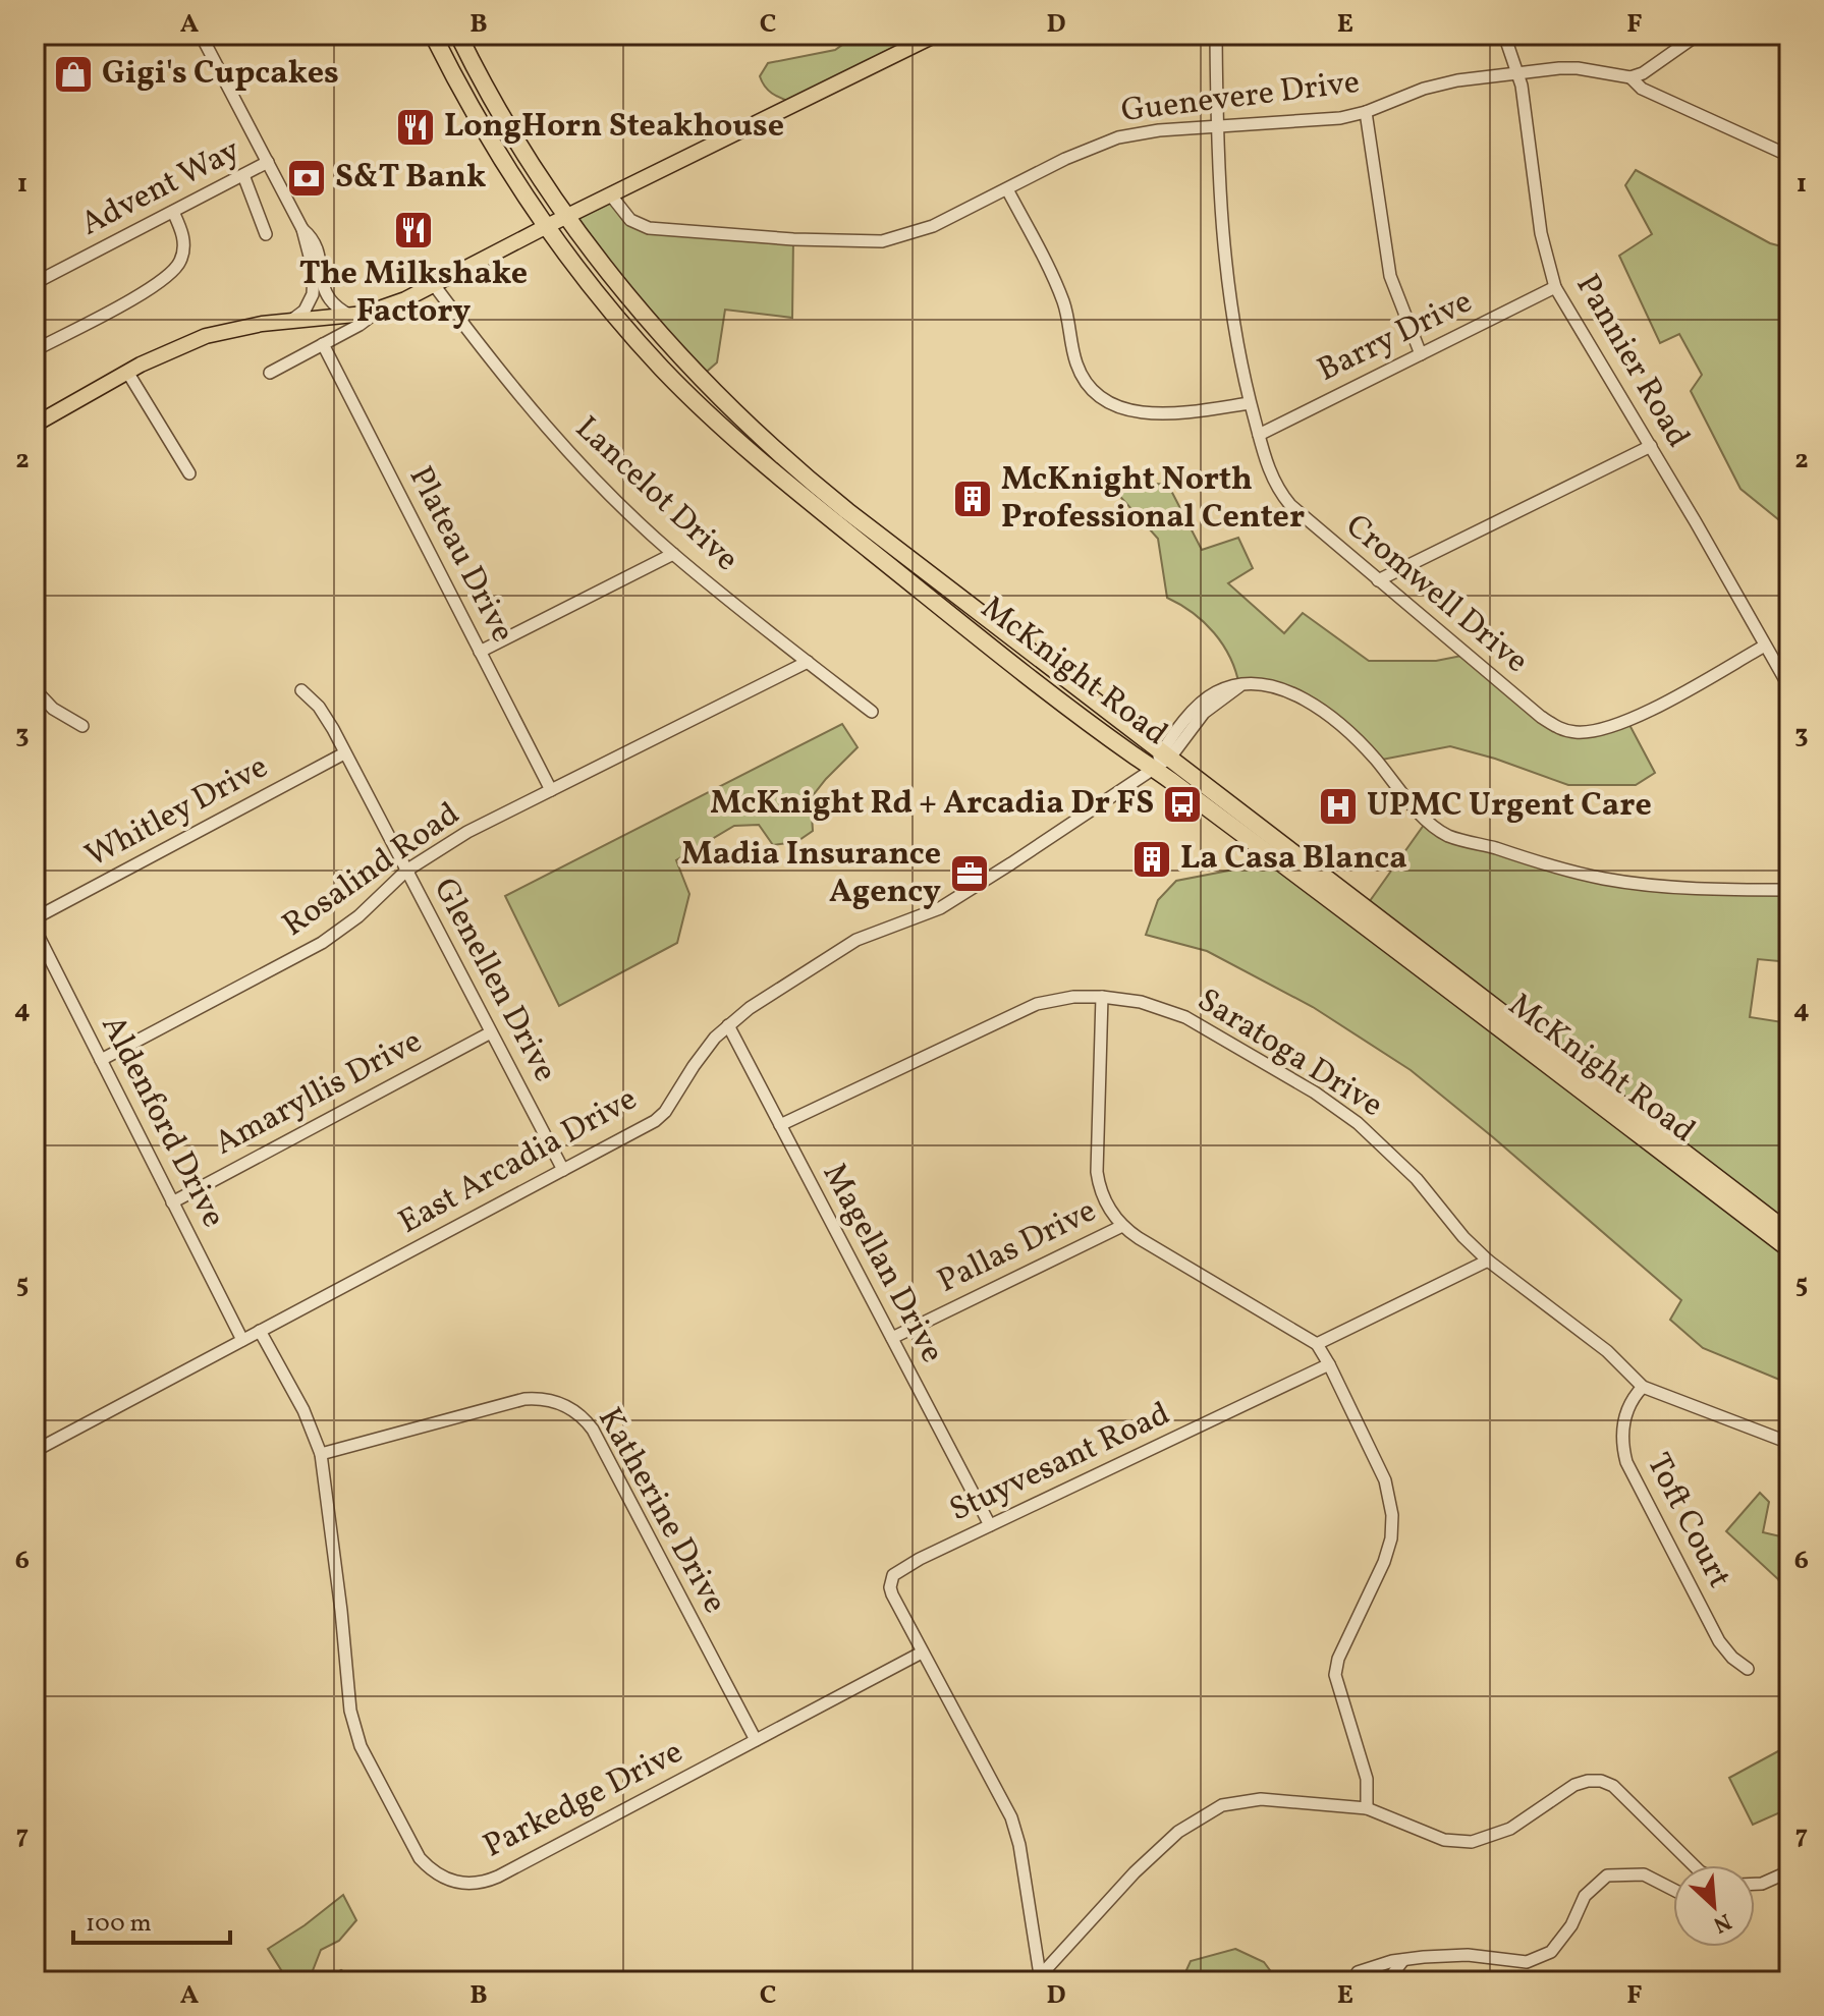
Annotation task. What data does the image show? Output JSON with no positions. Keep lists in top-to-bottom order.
{
  "streets": {
    "highway": ["McKnight Road"],
    "street": [
      "Guenevere Drive",
      "Advent Way",
      "Barry Drive",
      "Pannier Road",
      "Lancelot Drive",
      "Plateau Drive",
      "Cromwell Drive",
      "Whitley Drive",
      "Rosalind Road",
      "Glenellen Drive",
      "Saratoga Drive",
      "Amaryllis Drive",
      "Aldenford Drive",
      "East Arcadia Drive",
      "Pallas Drive",
      "Magellan Drive",
      "Stuyvesant Road",
      "Katherine Drive",
      "Toft Court",
      "Parkedge Drive"
    ]
  },
  "crossings": [
    ["Guenevere Drive", "Pannier Road"],
    ["Guenevere Drive", "Cromwell Drive"],
    ["Barry Drive", "Pannier Road"],
    ["Barry Drive", "Cromwell Drive"],
    ["Pannier Road", "Cromwell Drive"],
    ["Lancelot Drive", "Rosalind Road"],
    ["Plateau Drive", "Rosalind Road"],
    ["McKnight Road", "East Arcadia Drive"],
    ["Whitley Drive", "Glenellen Drive"],
    ["Rosalind Road", "Glenellen Drive"],
    ["Rosalind Road", "Aldenford Drive"],
    ["Glenellen Drive", "Amaryllis Drive"],
    ["Glenellen Drive", "East Arcadia Drive"],
    ["Saratoga Drive", "Magellan Drive"],
    ["Saratoga Drive", "Toft Court"],
    ["Amaryllis Drive", "Aldenford Drive"],
    ["Aldenford Drive", "East Arcadia Drive"],
    ["East Arcadia Drive", "Magellan Drive"],
    ["East Arcadia Drive", "Parkedge Drive"],
    ["Pallas Drive", "Magellan Drive"],
    ["Magellan Drive", "Stuyvesant Road"],
    ["Stuyvesant Road", "Parkedge Drive"],
    ["Katherine Drive", "Parkedge Drive"]
  ],
  "places": {
    "shop": ["Gigi's Cupcakes"],
    "restaurant": ["LongHorn Steakhouse", "The Milkshake Factory"],
    "bank": ["S&T Bank"],
    "building": ["McKnight North Professional Center", "La Casa Blanca"],
    "bus stop": ["McKnight Rd + Arcadia Dr FS"],
    "hospital": ["UPMC Urgent Care"],
    "office": ["Madia Insurance Agency"]
  },
  "scale_bar": "100 m",
  "north": "bottom right",
  "grid": {
    "columns": [
      "A",
      "B",
      "C",
      "D",
      "E",
      "F"
    ],
    "rows": [
      "1",
      "2",
      "3",
      "4",
      "5",
      "6",
      "7"
    ]
  }
}
